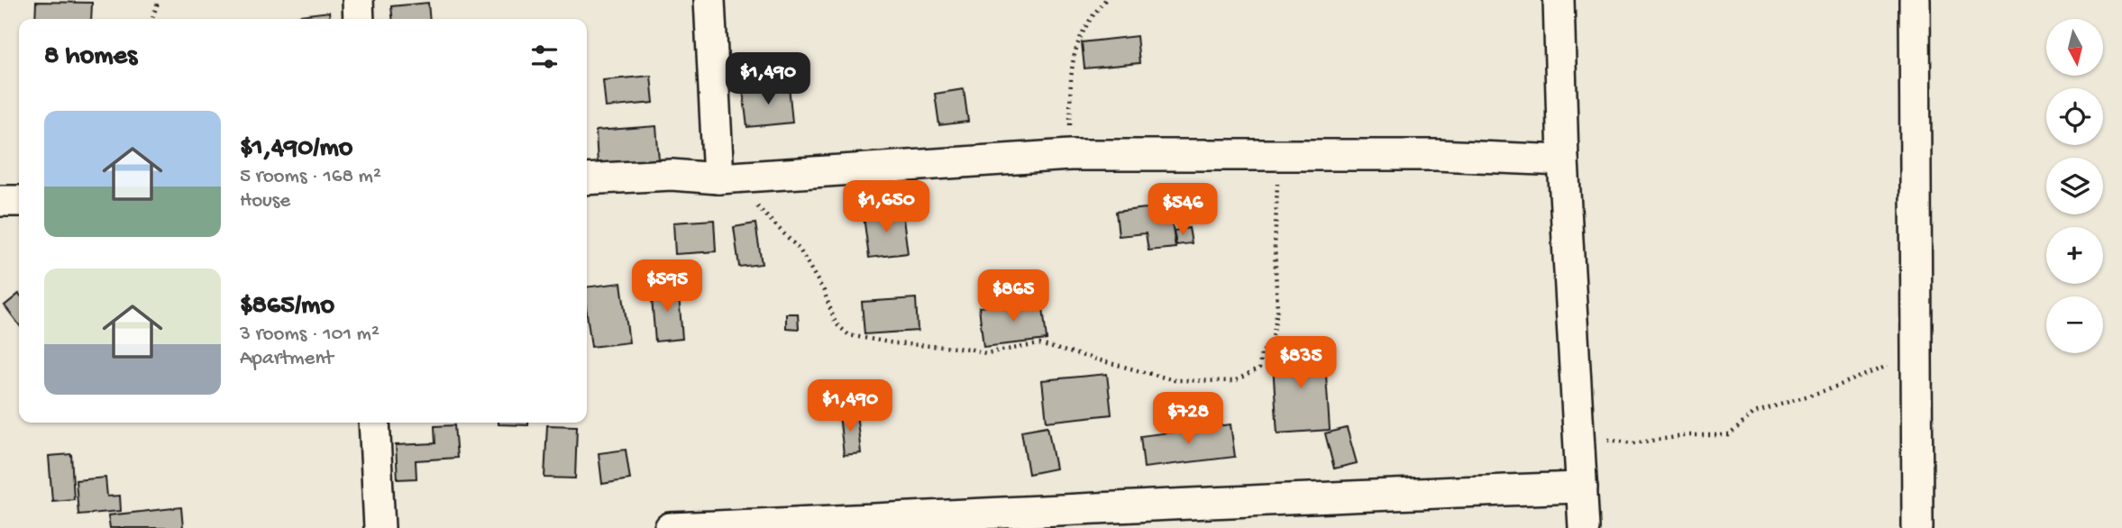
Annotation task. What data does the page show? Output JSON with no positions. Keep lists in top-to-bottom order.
{
  "north": "bottom",
  "page": {
    "map_buttons": ["+", "−"],
    "heading": "8 homes",
    "price": [
      "$1,490",
      "$1,650",
      "$546",
      "$595",
      "$865",
      "$835",
      "$1,490",
      "$728"
    ],
    "list": [
      {
        "name": "$1,490/mo",
        "note": "5 rooms · 168 m² · House"
      },
      {
        "name": "$865/mo",
        "note": "3 rooms · 101 m² · Apartment"
      }
    ]
  }
}
